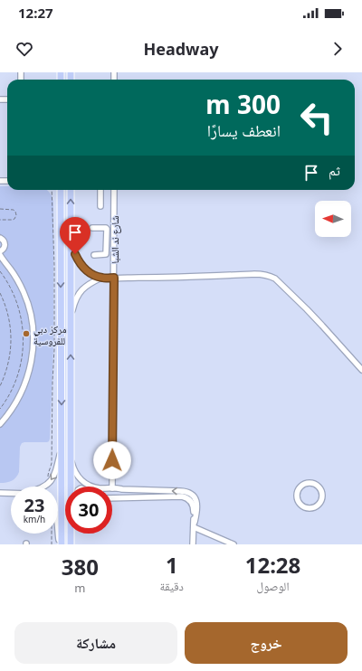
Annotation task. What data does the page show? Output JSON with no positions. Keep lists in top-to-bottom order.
{
  "streets": {
    "street": ["شارع ند الشبا"]
  },
  "places": ["مركز دبي للفروسية"],
  "north": "left",
  "page": {
    "status": "12:27",
    "header": "Headway",
    "turn": ["300 m", "انعطف يسارًا"],
    "then": "ثم",
    "speed": "23 km/h",
    "limit": "30",
    "eta": [
      "12:28",
      "الوصول",
      "1",
      "دقيقة",
      "380",
      "m"
    ],
    "buttons": ["خروج", "مشاركة"]
  }
}
